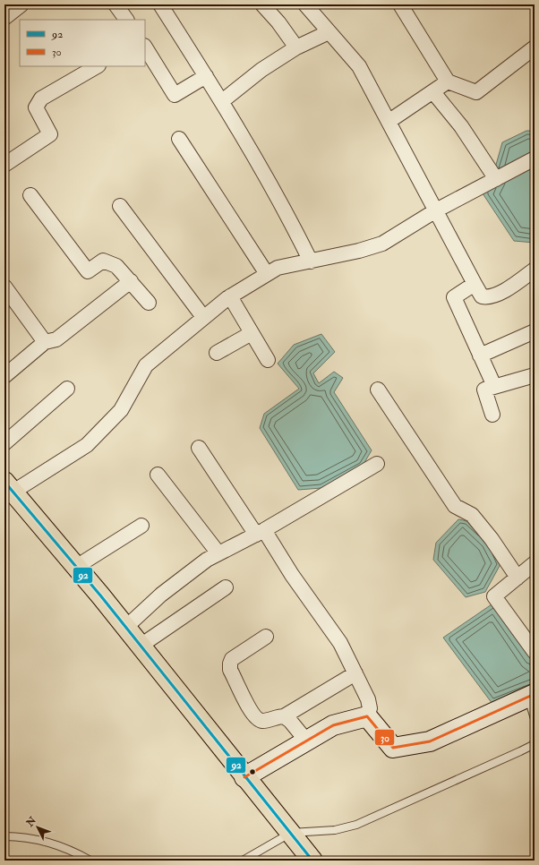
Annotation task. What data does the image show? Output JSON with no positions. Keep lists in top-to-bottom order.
{
  "lines": ["transit line 92", "transit line 30"],
  "legend": ["92", "30"],
  "north": "top left"
}
